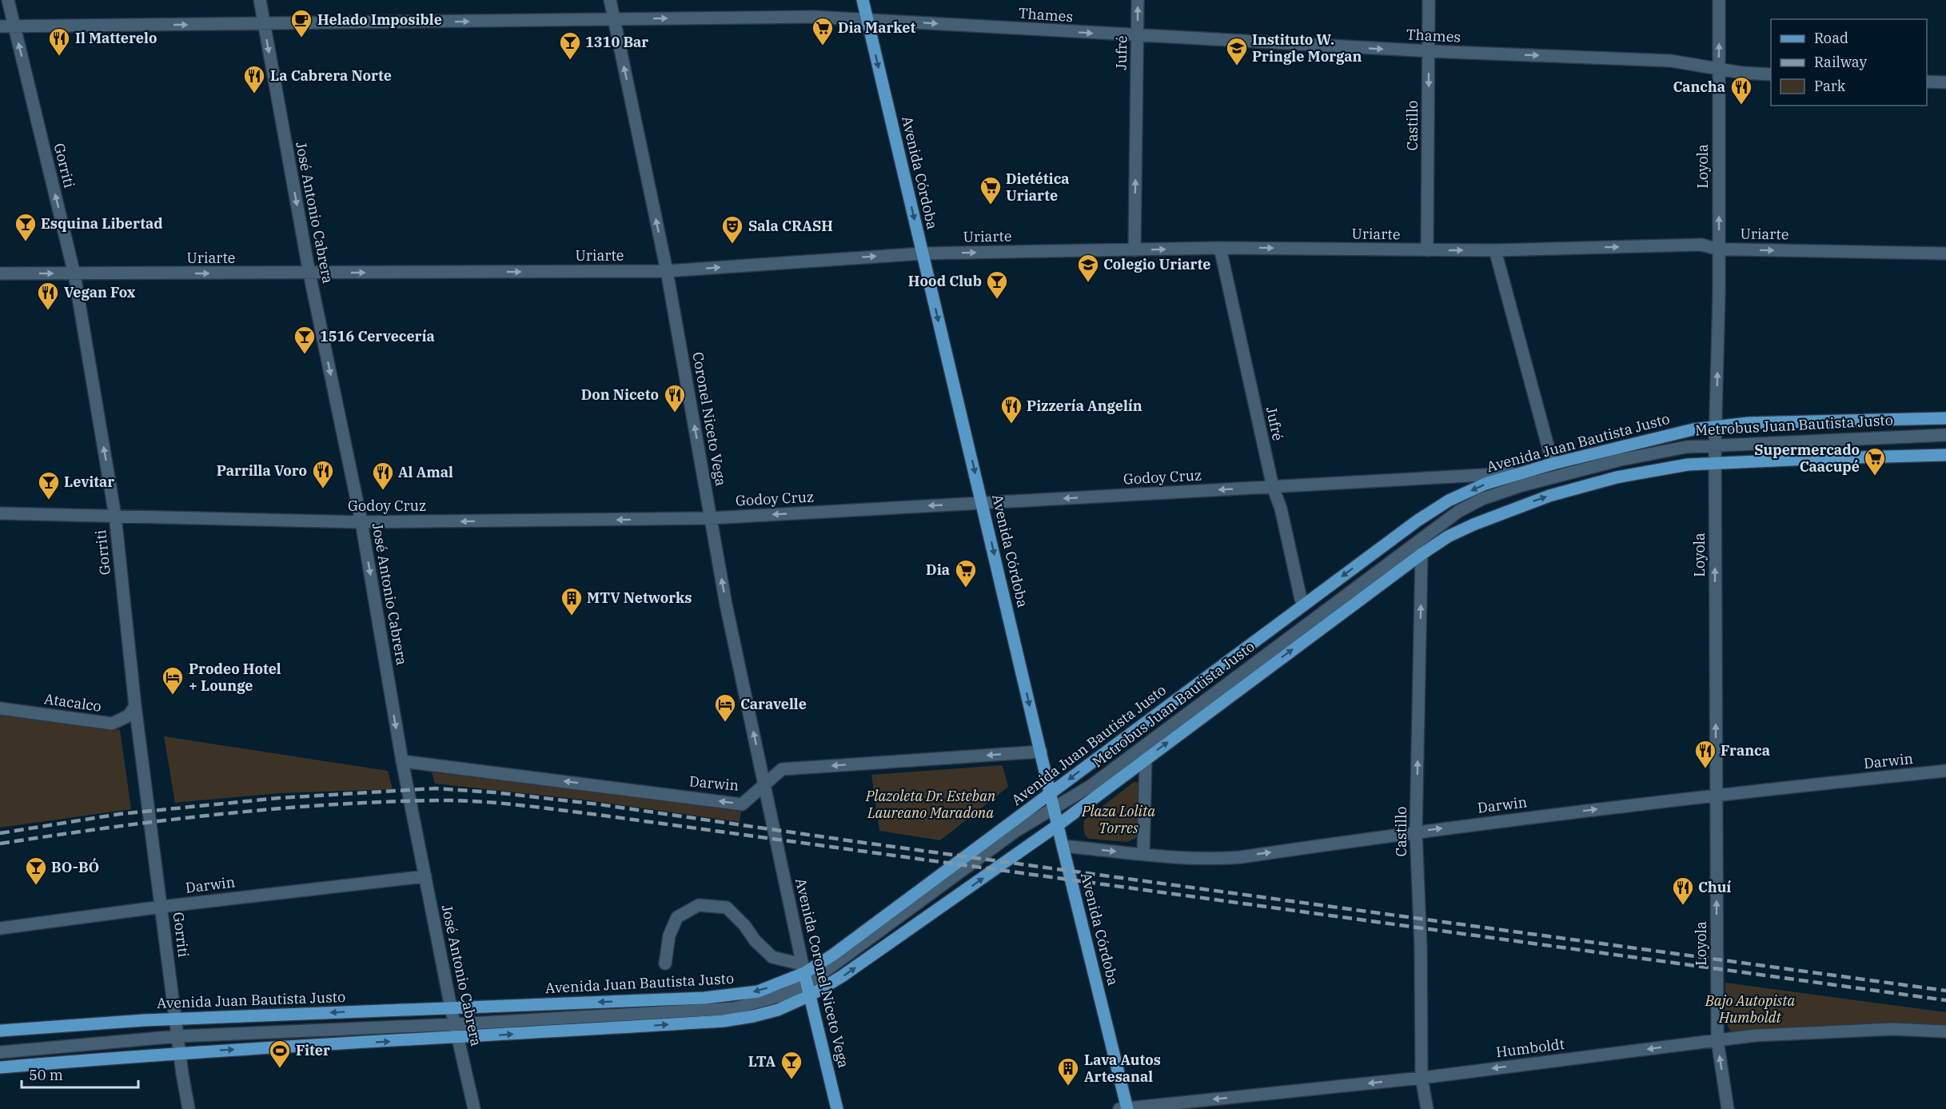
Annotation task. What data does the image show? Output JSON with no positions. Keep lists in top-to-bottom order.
{
  "streets": {
    "main road": ["Avenida Córdoba", "Avenida Juan Bautista Justo", "Avenida Coronel Niceto Vega"],
    "street": [
      "Thames",
      "Jufré",
      "Castillo",
      "Gorriti",
      "Loyola",
      "José Antonio Cabrera",
      "Uriarte",
      "Coronel Niceto Vega",
      "Metrobus Juan Bautista Justo",
      "Godoy Cruz",
      "Atacalco",
      "Darwin",
      "Humboldt"
    ]
  },
  "crossings": [
    ["Thames", "Jufré"],
    ["Thames", "Castillo"],
    ["Thames", "Gorriti"],
    ["Thames", "Loyola"],
    ["Thames", "Avenida Córdoba"],
    ["Thames", "José Antonio Cabrera"],
    ["Thames", "Coronel Niceto Vega"],
    ["Jufré", "Uriarte"],
    ["Jufré", "Avenida Juan Bautista Justo"],
    ["Jufré", "Godoy Cruz"],
    ["Castillo", "Uriarte"],
    ["Castillo", "Darwin"],
    ["Castillo", "Humboldt"],
    ["Gorriti", "Uriarte"],
    ["Gorriti", "Metrobus Juan Bautista Justo"],
    ["Gorriti", "Avenida Juan Bautista Justo"],
    ["Gorriti", "Godoy Cruz"],
    ["Gorriti", "Atacalco"],
    ["Gorriti", "Darwin"],
    ["Loyola", "Uriarte"],
    ["Loyola", "Metrobus Juan Bautista Justo"],
    ["Loyola", "Avenida Juan Bautista Justo"],
    ["Loyola", "Darwin"],
    ["Loyola", "Humboldt"],
    ["Avenida Córdoba", "Uriarte"],
    ["Avenida Córdoba", "Metrobus Juan Bautista Justo"],
    ["Avenida Córdoba", "Avenida Juan Bautista Justo"],
    ["Avenida Córdoba", "Godoy Cruz"],
    ["Avenida Córdoba", "Darwin"],
    ["Avenida Córdoba", "Humboldt"],
    ["José Antonio Cabrera", "Uriarte"],
    ["José Antonio Cabrera", "Metrobus Juan Bautista Justo"],
    ["José Antonio Cabrera", "Avenida Juan Bautista Justo"],
    ["José Antonio Cabrera", "Godoy Cruz"],
    ["José Antonio Cabrera", "Darwin"],
    ["Uriarte", "Coronel Niceto Vega"],
    ["Coronel Niceto Vega", "Godoy Cruz"],
    ["Coronel Niceto Vega", "Darwin"],
    ["Coronel Niceto Vega", "Avenida Coronel Niceto Vega"],
    ["Metrobus Juan Bautista Justo", "Avenida Juan Bautista Justo"],
    ["Metrobus Juan Bautista Justo", "Avenida Coronel Niceto Vega"],
    ["Avenida Juan Bautista Justo", "Godoy Cruz"],
    ["Avenida Juan Bautista Justo", "Avenida Coronel Niceto Vega"]
  ],
  "one_way": [
    "Thames",
    "Jufré",
    "Gorriti",
    "Loyola",
    "Avenida Córdoba",
    "José Antonio Cabrera",
    "Uriarte",
    "Coronel Niceto Vega",
    "Godoy Cruz",
    "Humboldt"
  ],
  "parks": ["Plazoleta Dr. Esteban Laureano Maradona", "Plaza Lolita Torres", "Bajo Autopista Humboldt"],
  "places": {
    "cafe": ["Helado Imposible"],
    "supermarket": [
      "Dia Market",
      "Dietética Uriarte",
      "Supermercado Caacupé",
      "Dia"
    ],
    "restaurant": [
      "Il Matterelo",
      "La Cabrera Norte",
      "Cancha",
      "Vegan Fox",
      "Don Niceto",
      "Pizzería Angelín",
      "Parrilla Voro",
      "Al Amal",
      "Franca",
      "Chuí"
    ],
    "bar": [
      "1310 Bar",
      "Esquina Libertad",
      "Hood Club",
      "1516 Cervecería",
      "Levitar",
      "BO-BÓ",
      "LTA"
    ],
    "school or university": ["Instituto W. Pringle Morgan", "Colegio Uriarte"],
    "theatre": ["Sala CRASH"],
    "building": ["MTV Networks", "Lava Autos Artesanal"],
    "hotel": ["Prodeo Hotel + Lounge", "Caravelle"],
    "sports": ["Fiter"]
  },
  "legend": ["Road", "Railway", "Park"],
  "scale_bar": "50 m"
}
